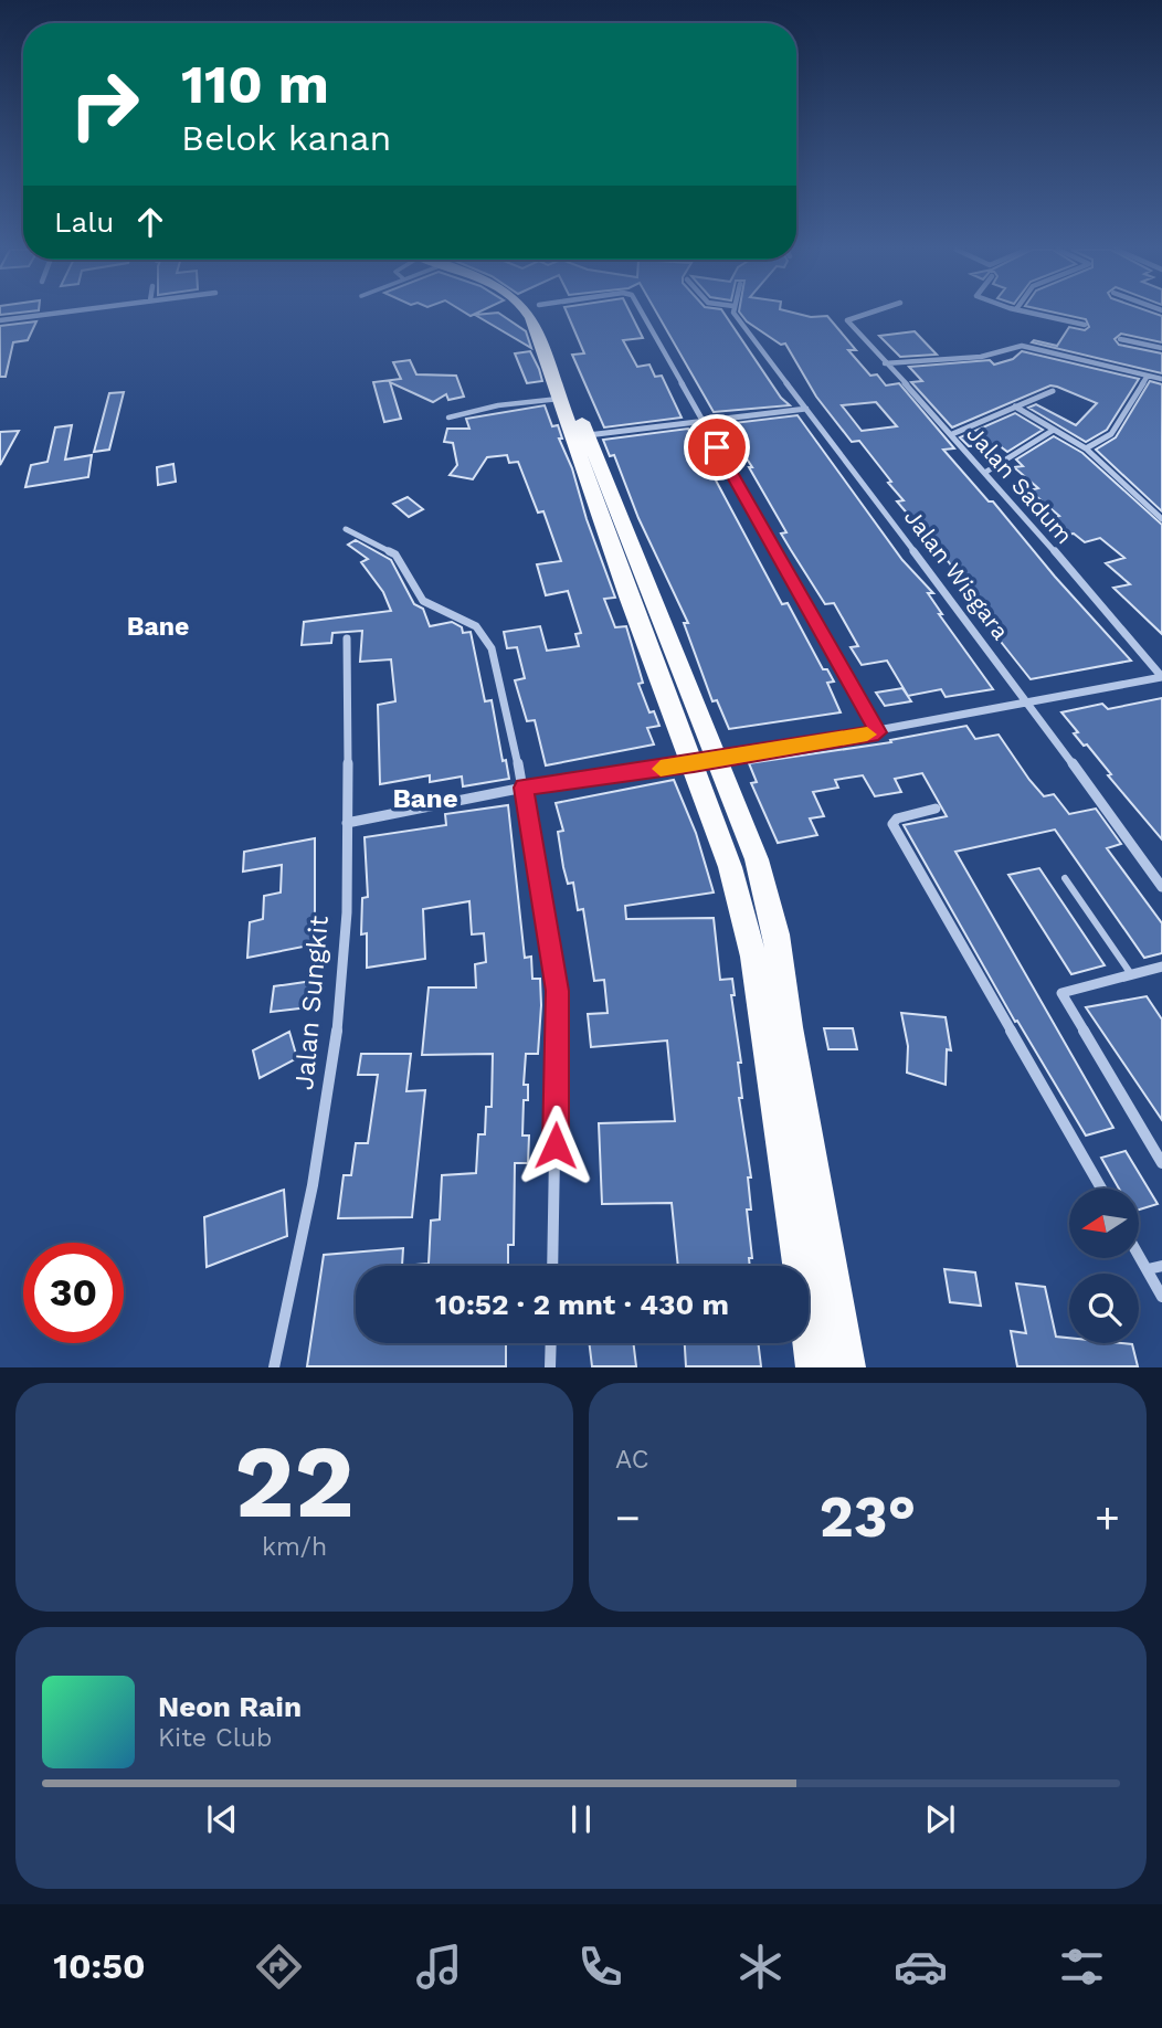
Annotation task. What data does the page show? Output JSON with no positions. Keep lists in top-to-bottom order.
{
  "streets": {
    "street": ["Jalan Sadum", "Jalan Wisgara", "Jalan Sungkit"]
  },
  "districts": ["Bane", "Bane"],
  "north": "left",
  "page": {
    "turn": ["110 m", "Belok kanan"],
    "then": "Lalu",
    "limit": "30",
    "trip": "10:52 · 2 mnt · 430 m",
    "tile": [
      ["22", "km/h"],
      "AC"
    ],
    "heat": ["−", "23°", "+"],
    "song": ["Neon Rain", "Kite Club"],
    "tabs": "10:50"
  }
}
